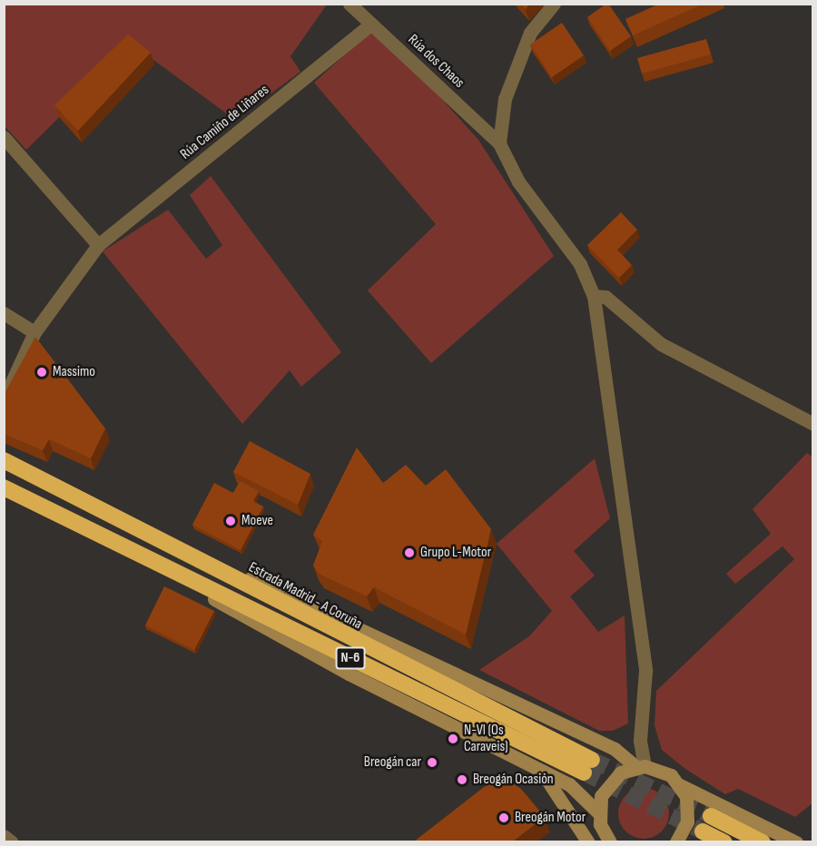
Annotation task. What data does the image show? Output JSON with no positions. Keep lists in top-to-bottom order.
{
  "streets": {
    "highway": ["Estrada Madrid - A Coruña", "N-6"],
    "street": ["Rúa dos Chaos", "Rúa Camiño de Liñares"]
  },
  "crossings": [
    ["Rúa dos Chaos", "Rúa Camiño de Liñares"]
  ],
  "places": [
    "Massimo",
    "Moeve",
    "Grupo L-Motor",
    "N-VI (Os Caraveis)",
    "Breogán car",
    "Breogán Ocasión",
    "Breogán Motor"
  ]
}
